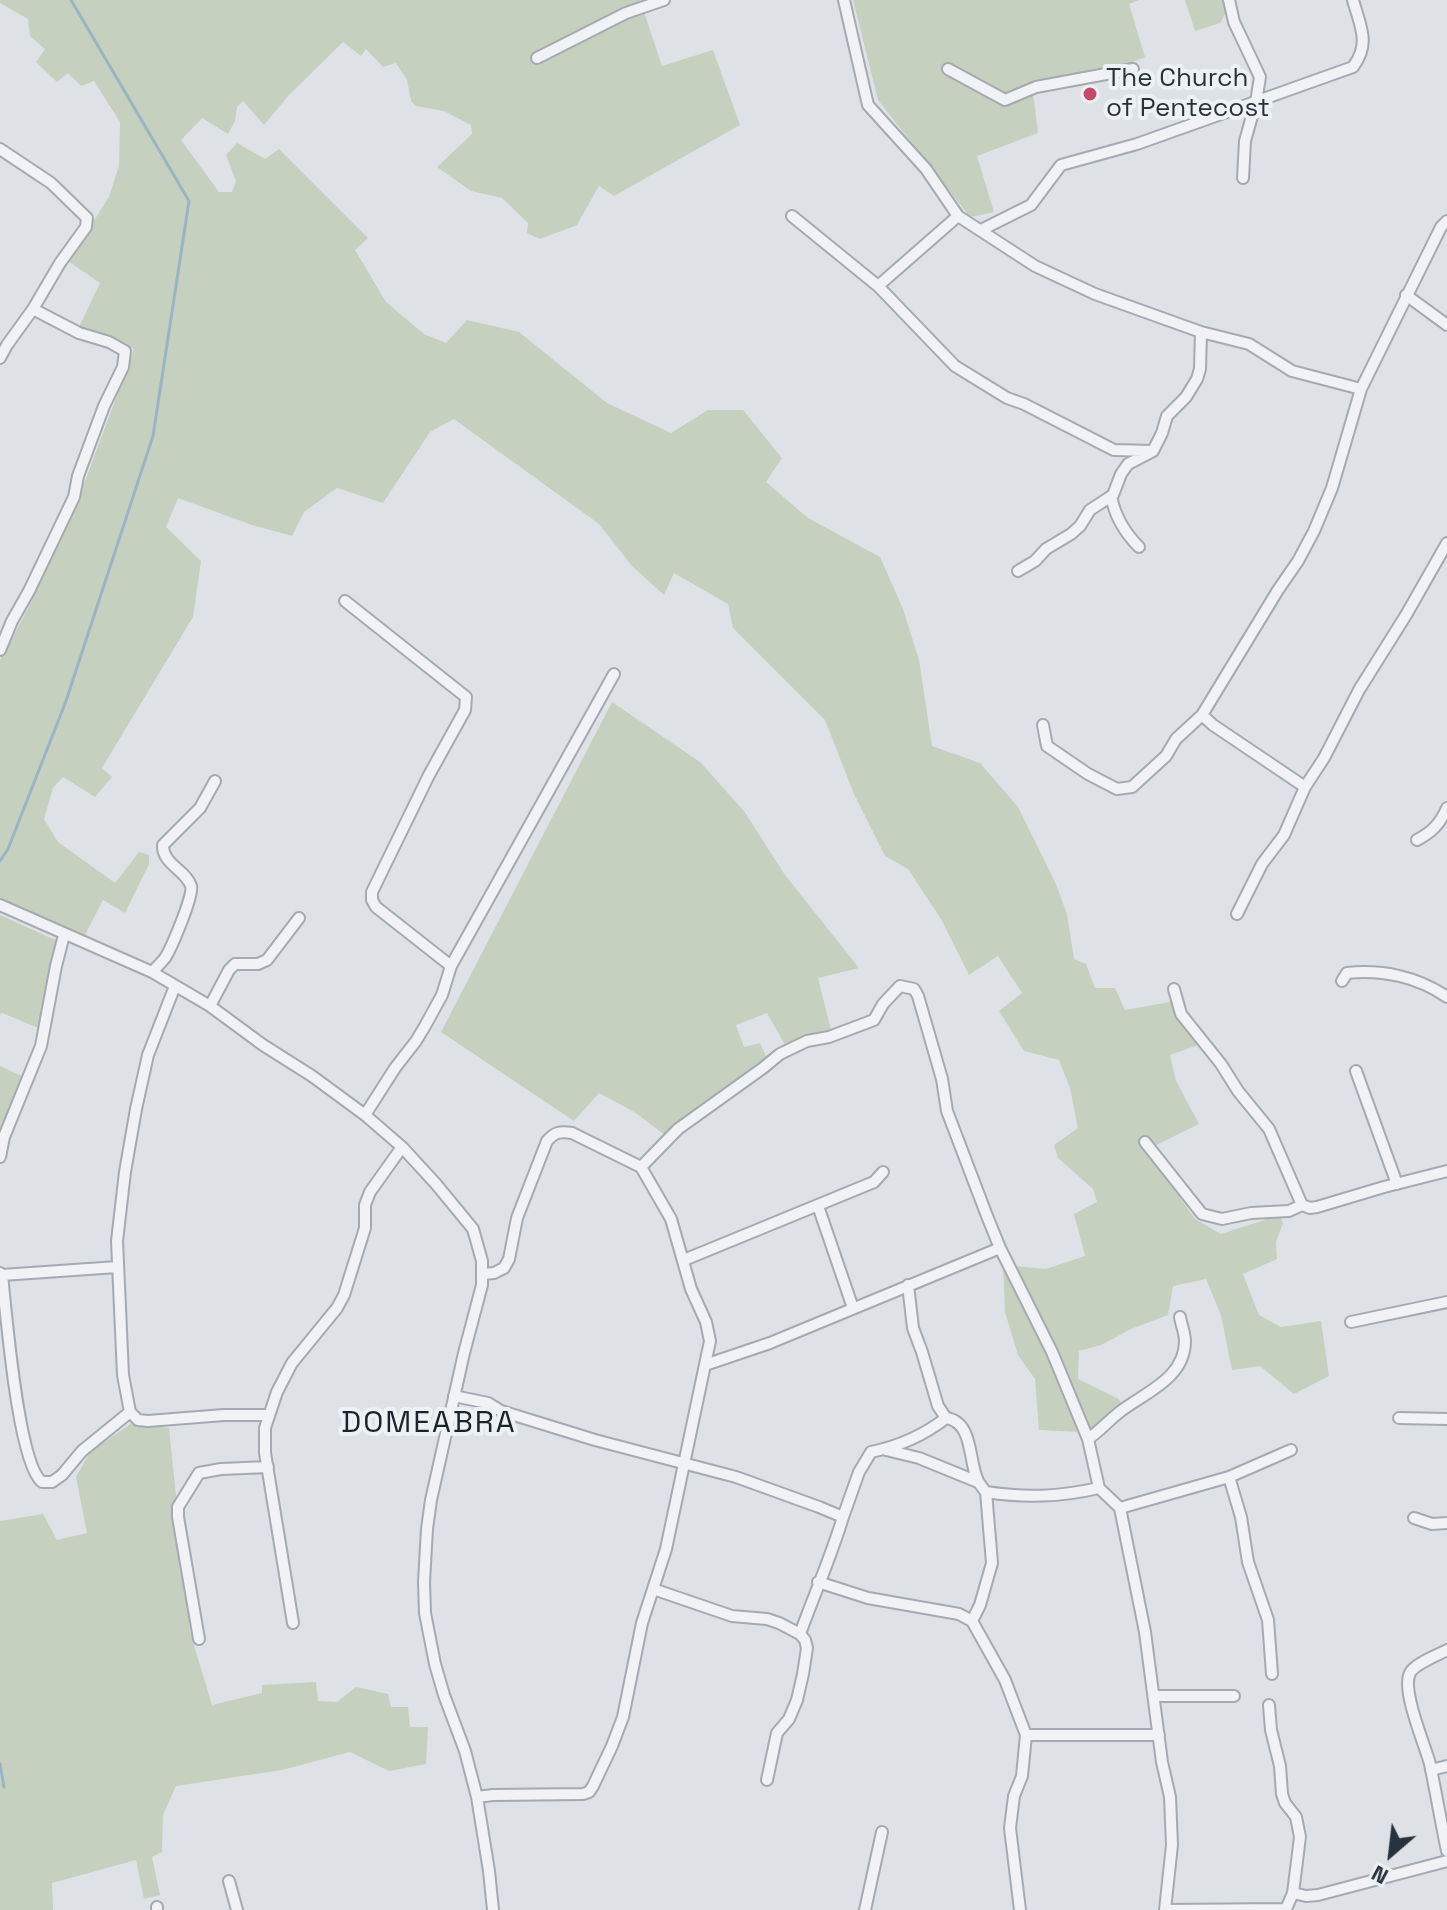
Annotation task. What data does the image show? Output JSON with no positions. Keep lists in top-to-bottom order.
{
  "districts": ["DOMEABRA"],
  "places": ["The Church of Pentecost"],
  "north": "bottom left"
}
